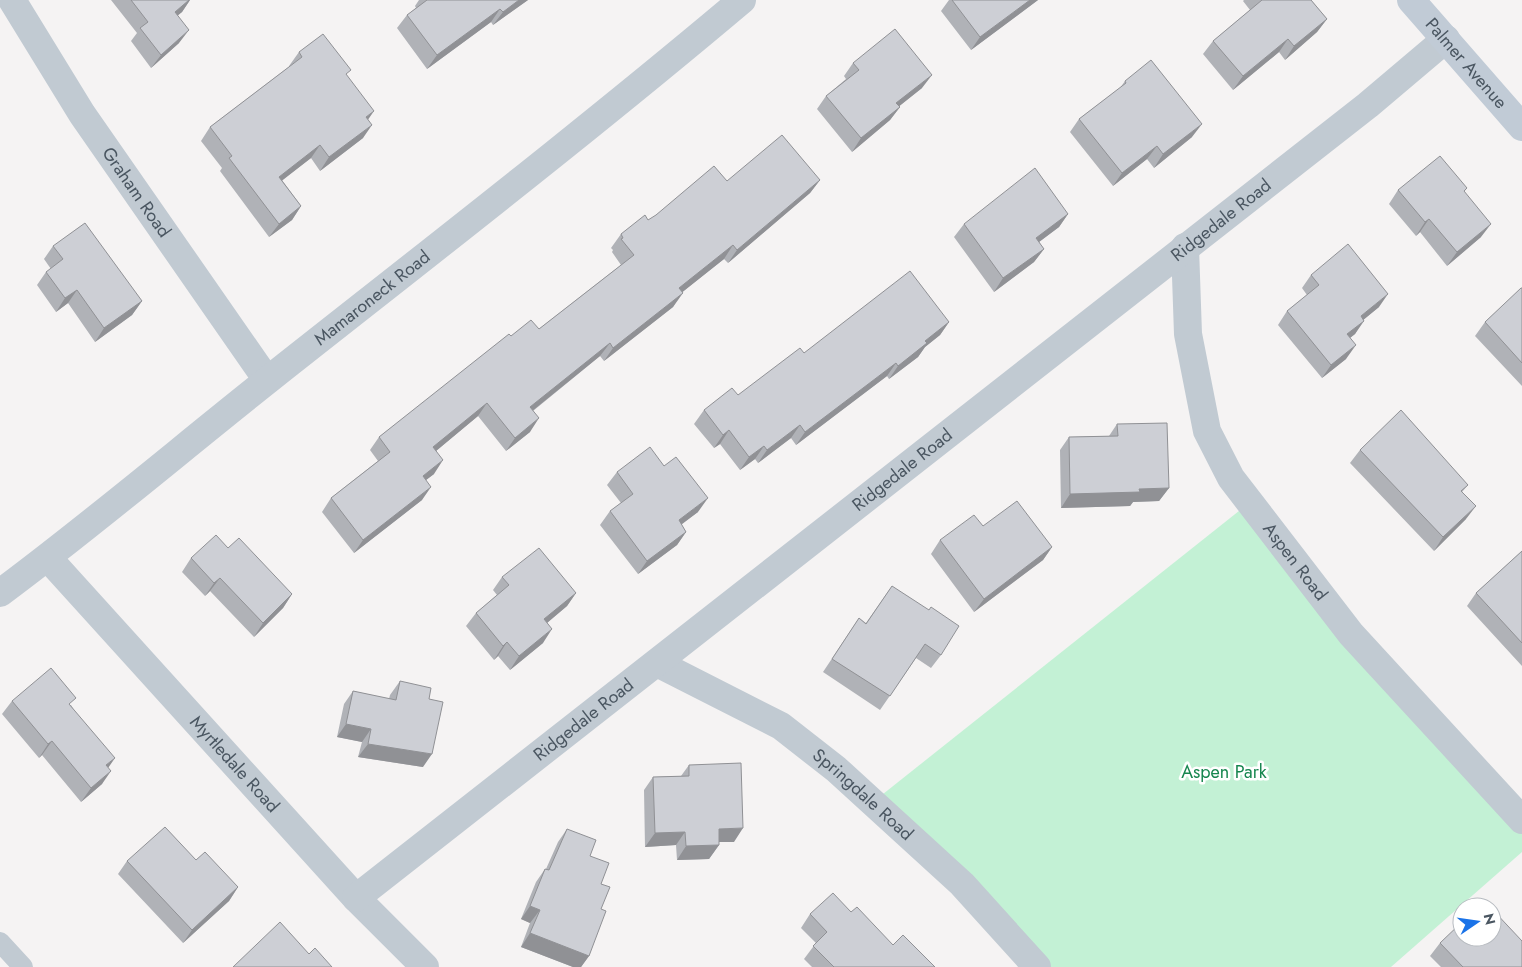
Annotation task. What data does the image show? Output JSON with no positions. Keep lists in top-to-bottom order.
{
  "streets": {
    "main road": ["Palmer Avenue"],
    "street": [
      "Graham Road",
      "Ridgedale Road",
      "Mamaroneck Road",
      "Aspen Road",
      "Myrtledale Road",
      "Springdale Road"
    ]
  },
  "crossings": [
    ["Palmer Avenue", "Ridgedale Road"],
    ["Graham Road", "Mamaroneck Road"],
    ["Ridgedale Road", "Aspen Road"],
    ["Ridgedale Road", "Myrtledale Road"],
    ["Ridgedale Road", "Springdale Road"],
    ["Mamaroneck Road", "Myrtledale Road"]
  ],
  "parks": ["Aspen Park"],
  "north": "right"
}
